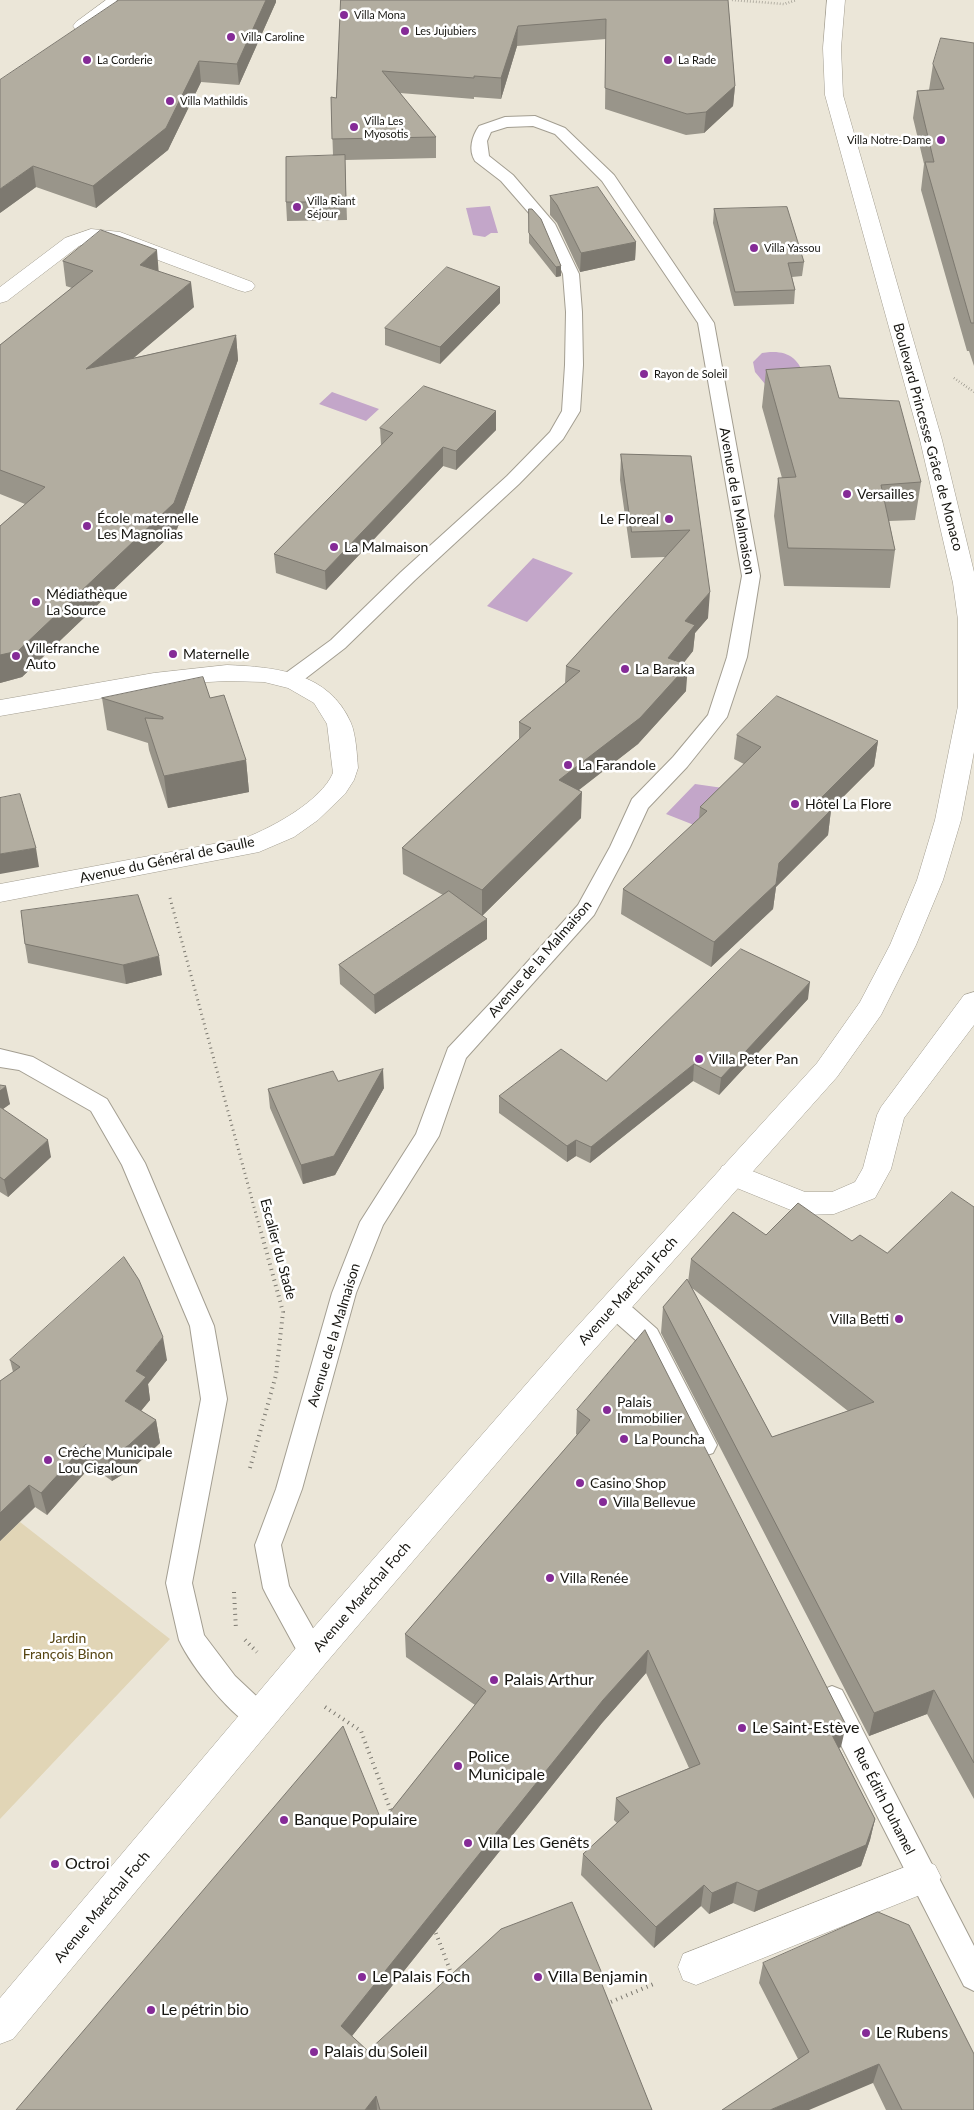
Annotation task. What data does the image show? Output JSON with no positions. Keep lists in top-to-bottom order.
{
  "streets": {
    "main road": ["Boulevard Princesse Grâce de Monaco", "Avenue du Général de Gaulle", "Avenue Maréchal Foch"],
    "lane": ["Avenue de la Malmaison", "Rue Édith Duhamel"],
    "path": ["Escalier du Stade"]
  },
  "crossings": [
    ["Boulevard Princesse Grâce de Monaco", "Avenue Maréchal Foch"],
    ["Avenue de la Malmaison", "Avenue du Général de Gaulle"],
    ["Avenue de la Malmaison", "Avenue Maréchal Foch"],
    ["Avenue du Général de Gaulle", "Escalier du Stade"]
  ],
  "parks": ["Jardin François Binon"],
  "places": [
    "Villa Mona",
    "Les Jujubiers",
    "Villa Caroline",
    "La Corderie",
    "La Rade",
    "Villa Mathildis",
    "Villa Les Myosotis",
    "Villa Notre-Dame",
    "Villa Riant Séjour",
    "Villa Yassou",
    "Rayon de Soleil",
    "Versailles",
    "Le Floreal",
    "École maternelle Les Magnolias",
    "La Malmaison",
    "Médiathèque La Source",
    "Maternelle",
    "Villefranche Auto",
    "La Baraka",
    "La Farandole",
    "Hôtel La Flore",
    "Villa Peter Pan",
    "Villa Betti",
    "Palais Immobilier",
    "La Pouncha",
    "Crèche Municipale Lou Cigaloun",
    "Casino Shop",
    "Villa Bellevue",
    "Villa Renée",
    "Palais Arthur",
    "Le Saint-Estève",
    "Police Municipale",
    "Banque Populaire",
    "Villa Les Genêts",
    "Octroi",
    "Le Palais Foch",
    "Villa Benjamin",
    "Le pétrin bio",
    "Le Rubens",
    "Palais du Soleil"
  ]
}
